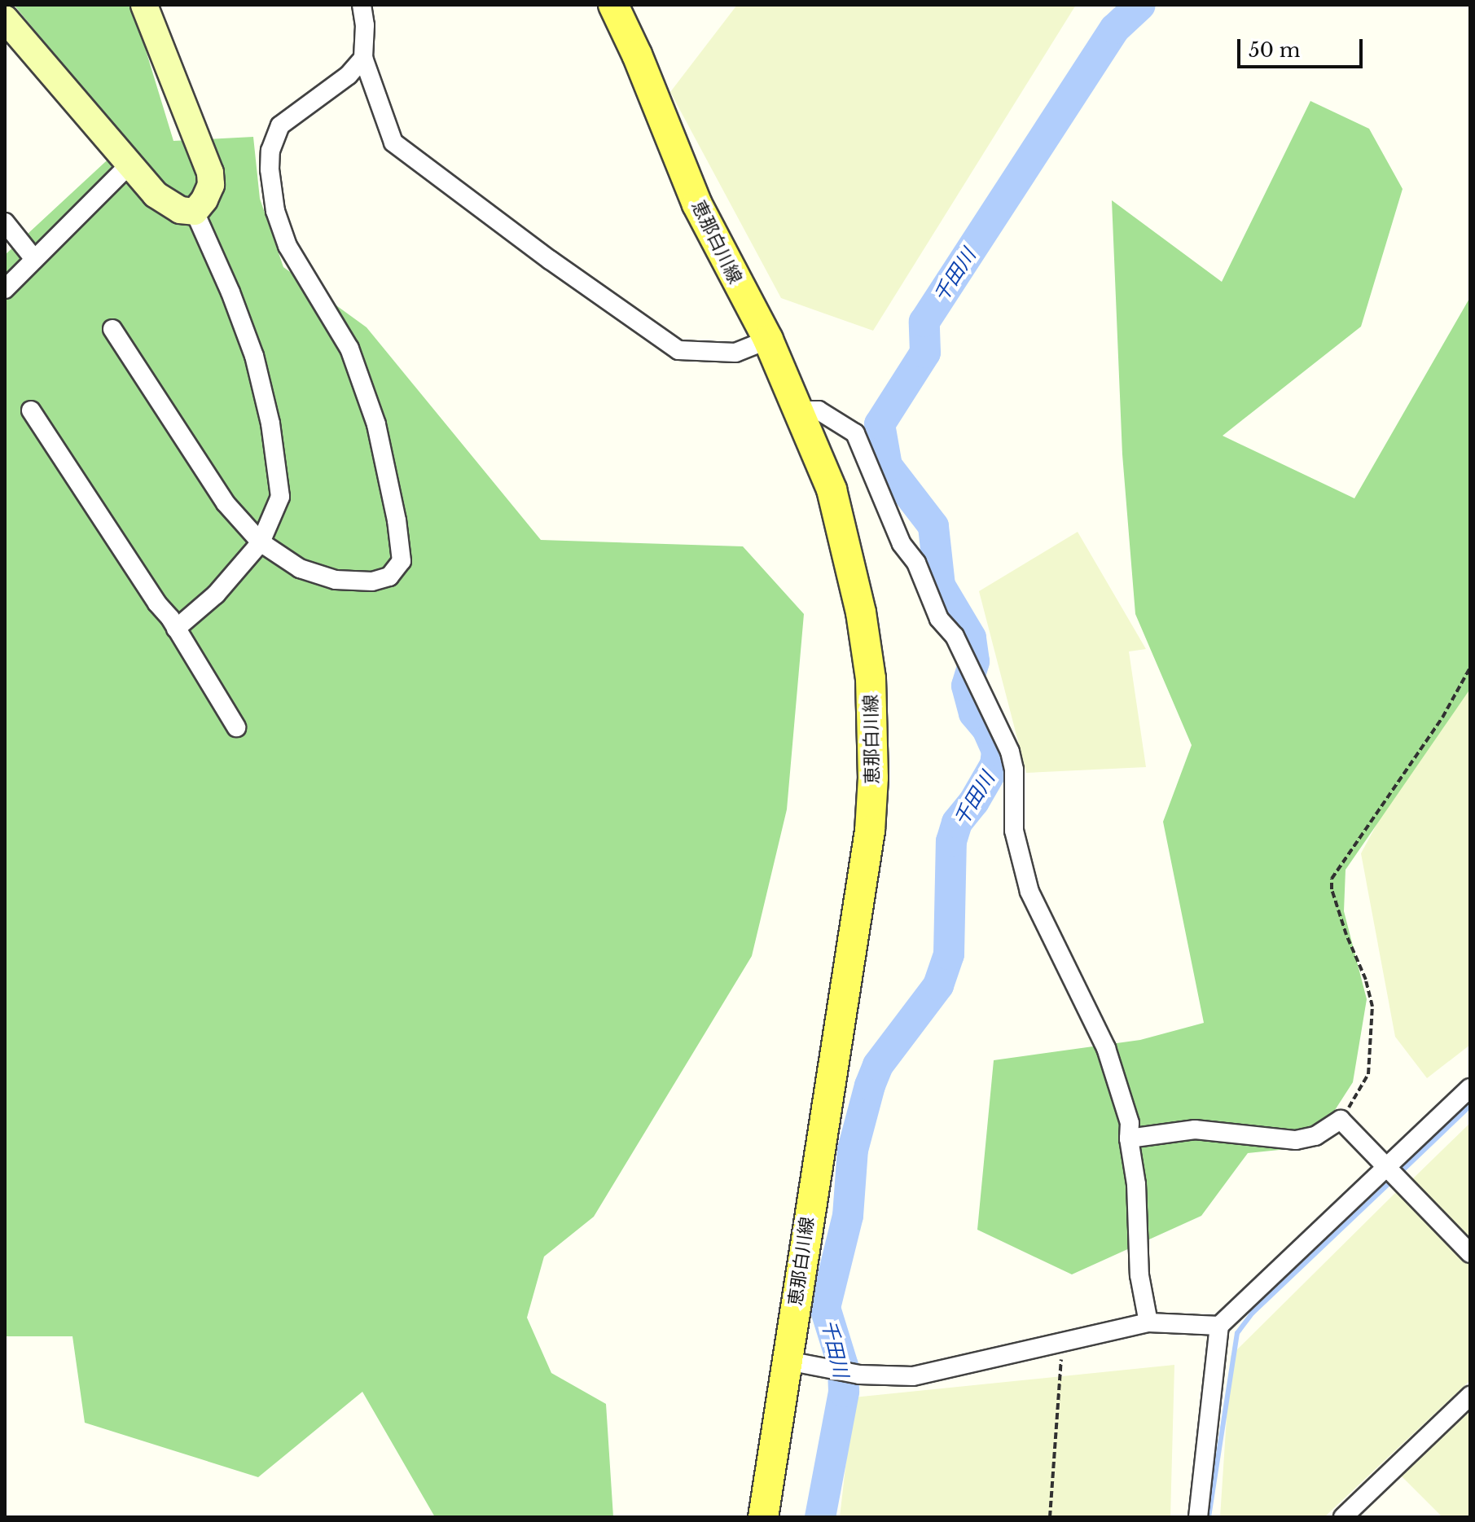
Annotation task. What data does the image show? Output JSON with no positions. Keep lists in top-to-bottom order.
{
  "streets": {
    "main road": ["恵那白川線"]
  },
  "water": ["千田川"],
  "scale_bar": "50 m"
}
